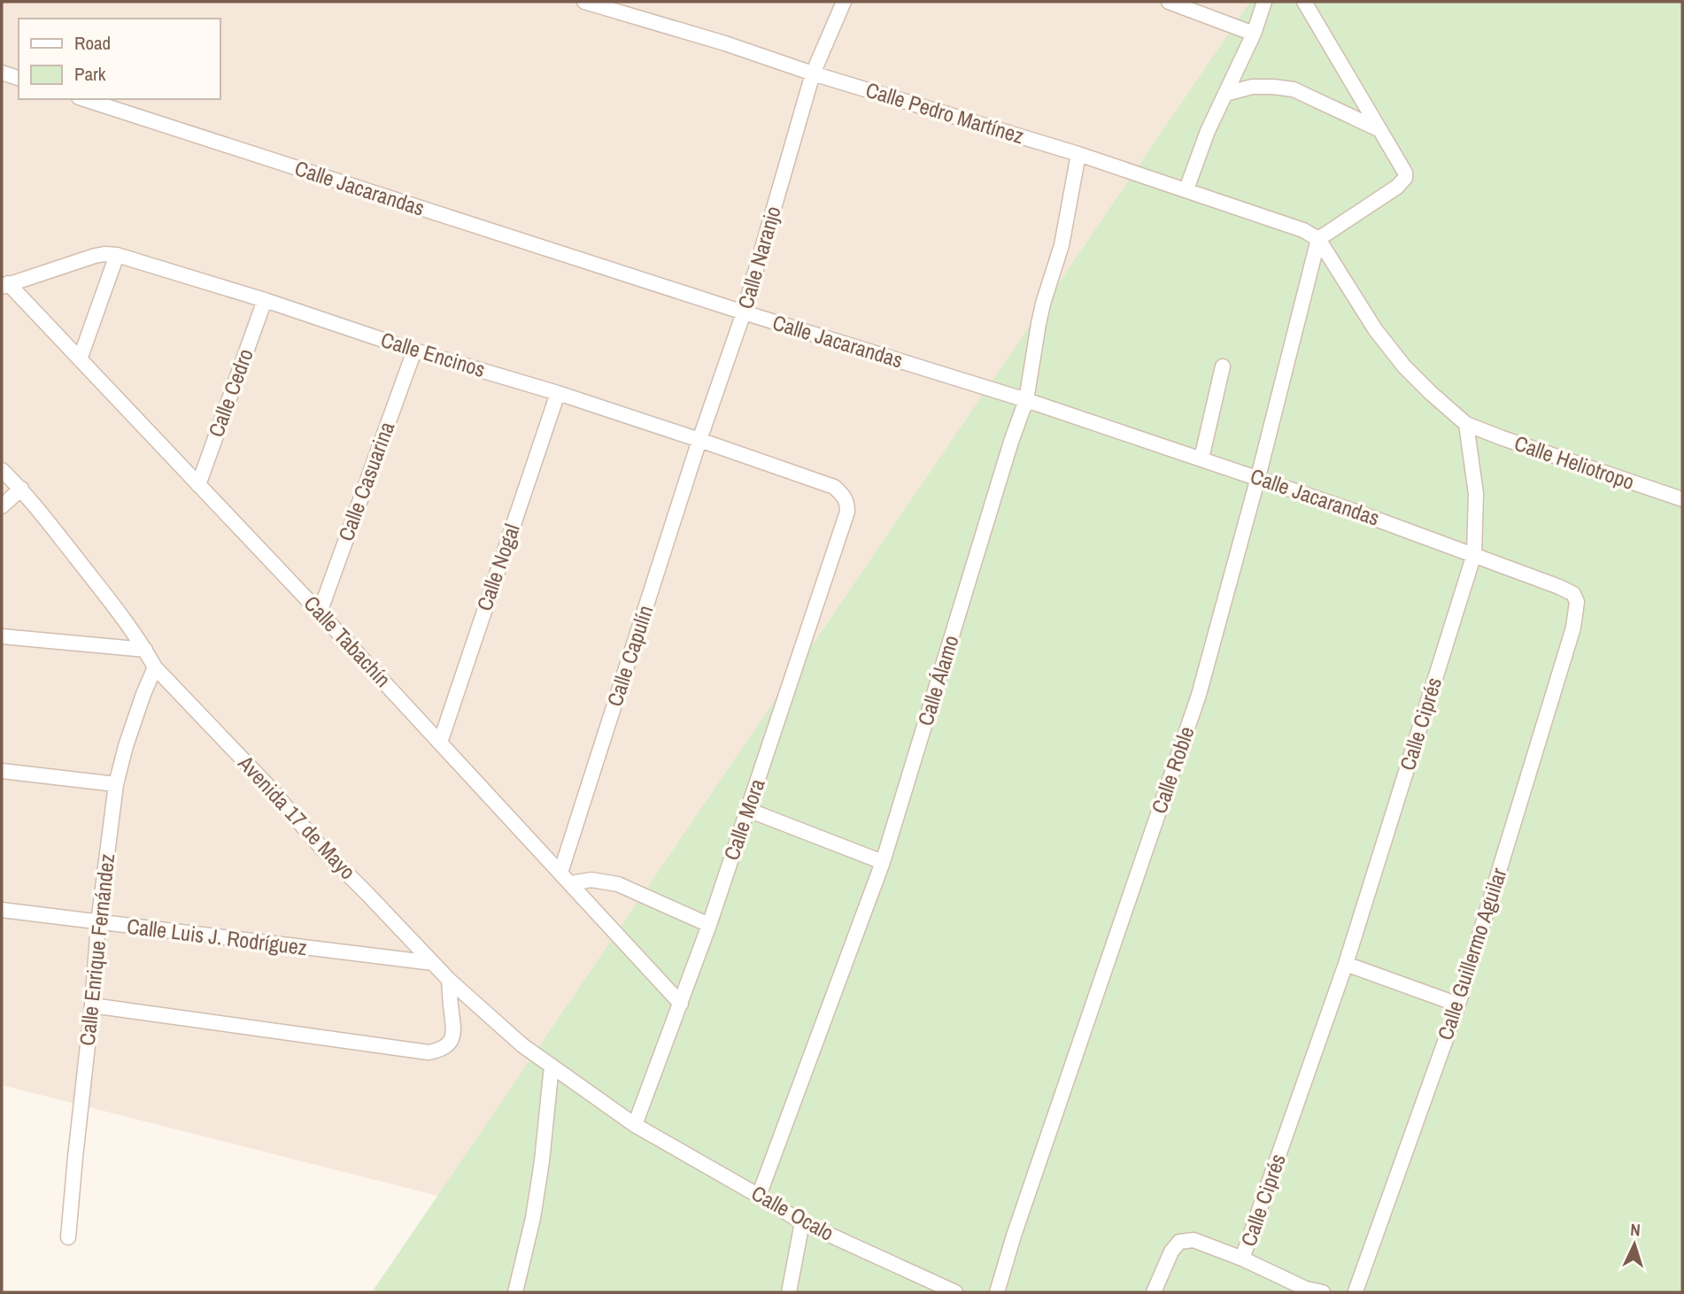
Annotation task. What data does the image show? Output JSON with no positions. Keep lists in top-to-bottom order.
{
  "streets": {
    "street": [
      "Calle Pedro Martínez",
      "Calle Jacarandas",
      "Calle Naranjo",
      "Calle Encinos",
      "Calle Cedro",
      "Calle Heliotropo",
      "Calle Casuarina",
      "Calle Nogal",
      "Calle Tabachín",
      "Calle Capulín",
      "Calle Álamo",
      "Calle Ciprés",
      "Calle Roble",
      "Avenida 17 de Mayo",
      "Calle Mora",
      "Calle Luis J. Rodríguez",
      "Calle Enrique Fernández",
      "Calle Guillermo Aguilar",
      "Calle Ocalo"
    ]
  },
  "crossings": [
    ["Calle Pedro Martínez", "Calle Naranjo"],
    ["Calle Pedro Martínez", "Calle Álamo"],
    ["Calle Pedro Martínez", "Calle Roble"],
    ["Calle Jacarandas", "Calle Naranjo"],
    ["Calle Jacarandas", "Calle Álamo"],
    ["Calle Jacarandas", "Calle Ciprés"],
    ["Calle Jacarandas", "Calle Roble"],
    ["Calle Jacarandas", "Calle Guillermo Aguilar"],
    ["Calle Naranjo", "Calle Encinos"],
    ["Calle Naranjo", "Calle Capulín"],
    ["Calle Encinos", "Calle Cedro"],
    ["Calle Encinos", "Calle Casuarina"],
    ["Calle Encinos", "Calle Nogal"],
    ["Calle Encinos", "Calle Tabachín"],
    ["Calle Encinos", "Calle Capulín"],
    ["Calle Encinos", "Calle Mora"],
    ["Calle Cedro", "Calle Tabachín"],
    ["Calle Heliotropo", "Calle Ciprés"],
    ["Calle Casuarina", "Calle Tabachín"],
    ["Calle Nogal", "Calle Tabachín"],
    ["Calle Tabachín", "Calle Capulín"],
    ["Calle Tabachín", "Calle Mora"],
    ["Calle Álamo", "Calle Ocalo"],
    ["Avenida 17 de Mayo", "Calle Mora"],
    ["Avenida 17 de Mayo", "Calle Luis J. Rodríguez"],
    ["Avenida 17 de Mayo", "Calle Enrique Fernández"],
    ["Avenida 17 de Mayo", "Calle Ocalo"],
    ["Calle Mora", "Calle Ocalo"],
    ["Calle Luis J. Rodríguez", "Calle Enrique Fernández"]
  ],
  "legend": ["Road", "Park"],
  "north": "top"
}
